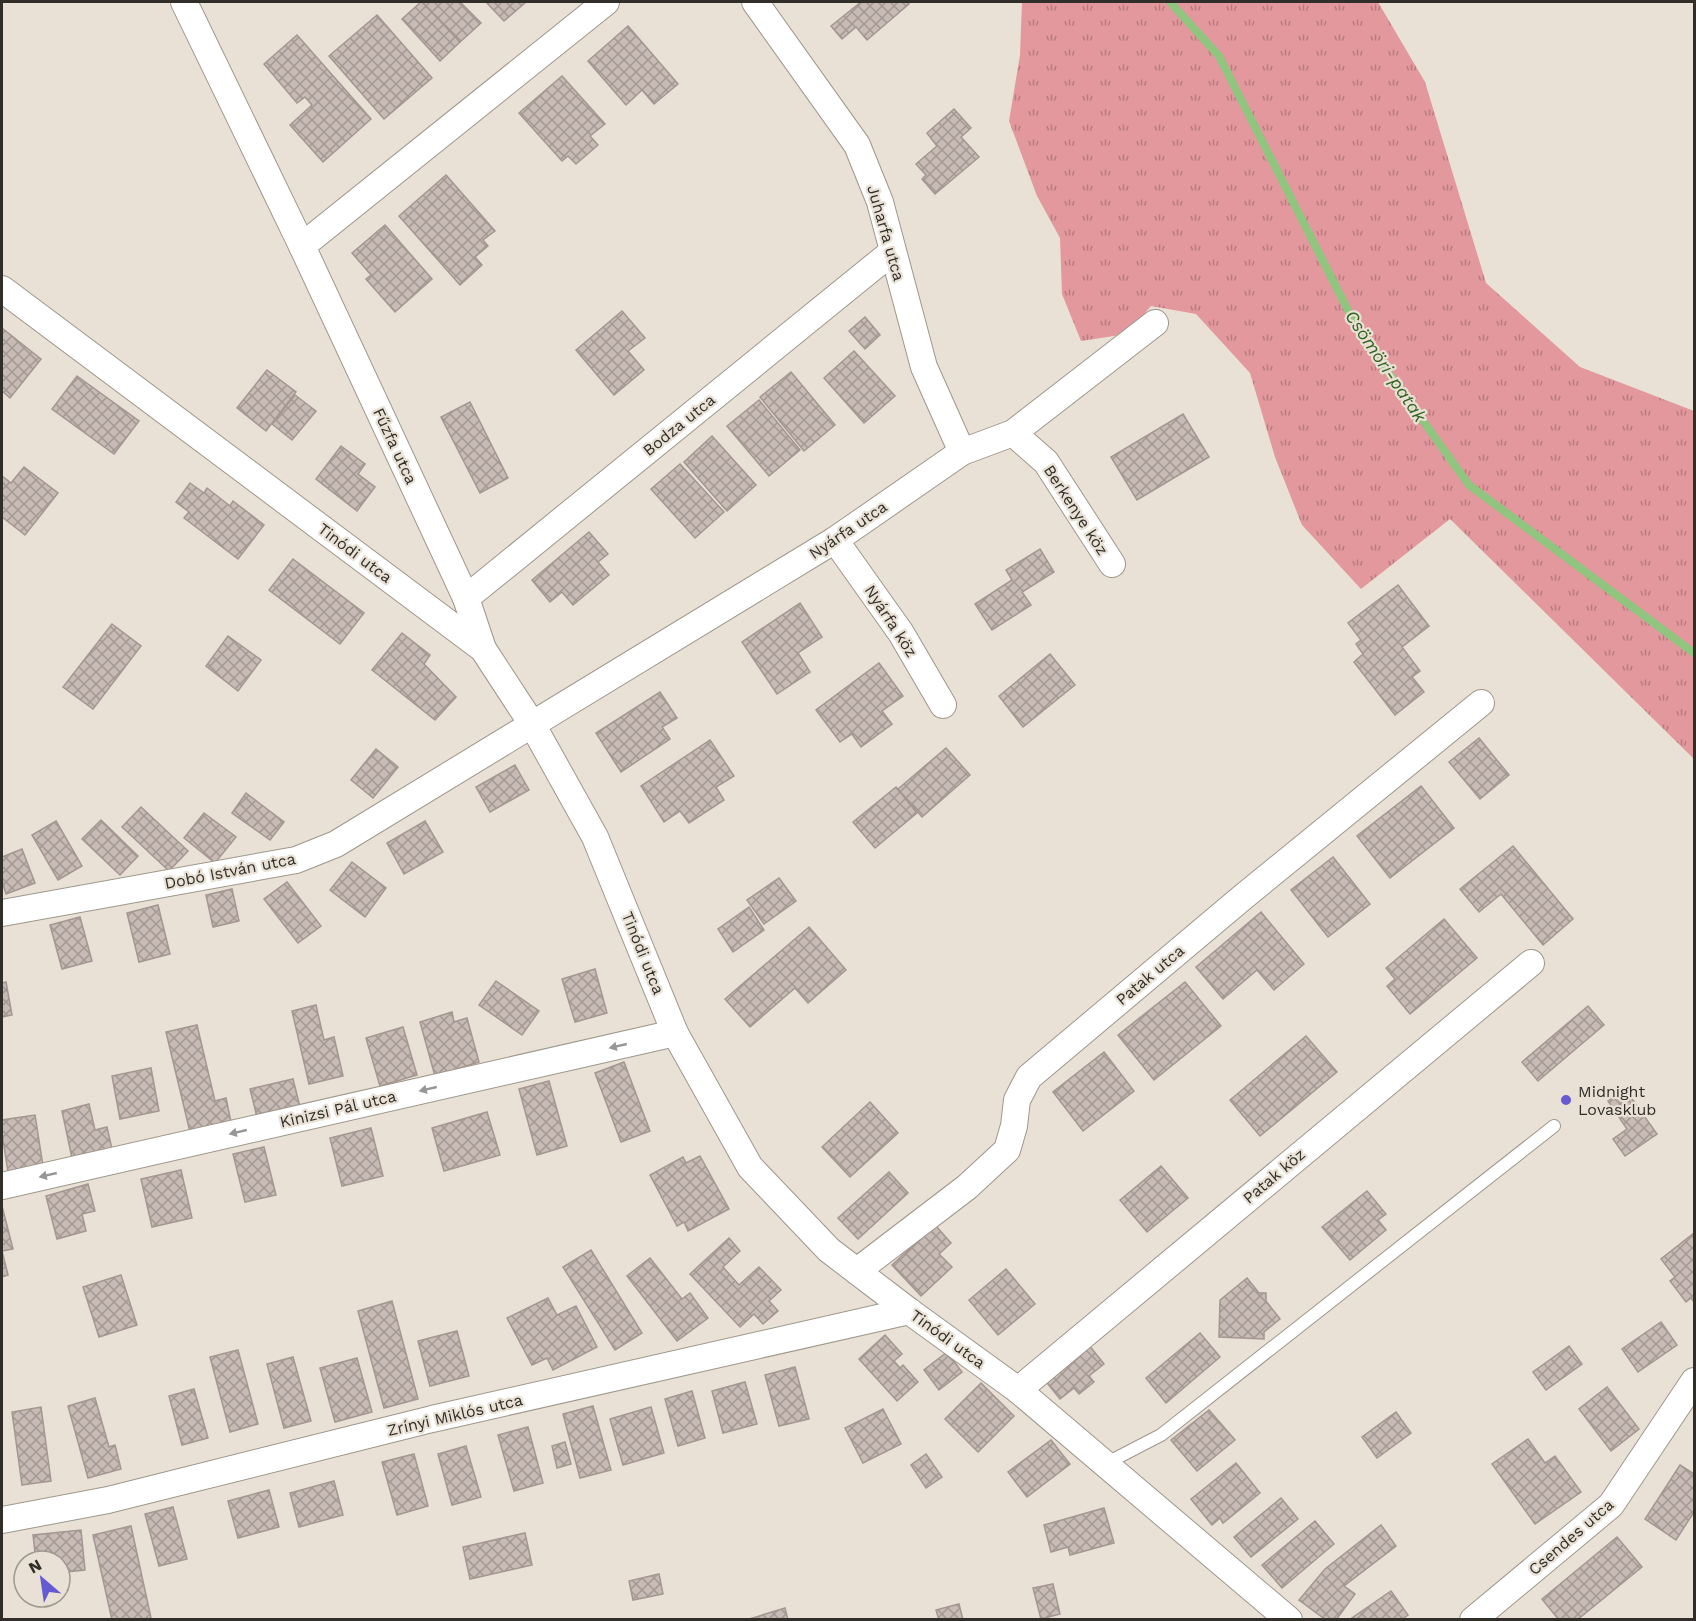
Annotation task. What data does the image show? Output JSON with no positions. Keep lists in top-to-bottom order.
{
  "streets": {
    "street": [
      "Juharfa utca",
      "Bodza utca",
      "Fűzfa utca",
      "Berkenye köz",
      "Nyárfa utca",
      "Tinódi utca",
      "Nyárfa köz",
      "Dobó István utca",
      "Patak utca",
      "Kinizsi Pál utca",
      "Patak köz",
      "Zrínyi Miklós utca",
      "Csendes utca"
    ]
  },
  "crossings": [
    ["Juharfa utca", "Bodza utca"],
    ["Juharfa utca", "Nyárfa utca"],
    ["Bodza utca", "Fűzfa utca"],
    ["Fűzfa utca", "Tinódi utca"],
    ["Berkenye köz", "Nyárfa utca"],
    ["Nyárfa utca", "Tinódi utca"],
    ["Nyárfa utca", "Nyárfa köz"],
    ["Nyárfa utca", "Dobó István utca"],
    ["Tinódi utca", "Dobó István utca"],
    ["Tinódi utca", "Patak utca"],
    ["Tinódi utca", "Kinizsi Pál utca"],
    ["Tinódi utca", "Patak köz"],
    ["Tinódi utca", "Zrínyi Miklós utca"]
  ],
  "one_way": ["Kinizsi Pál utca"],
  "water": ["Csömöri-patak"],
  "places": ["Midnight Lovasklub"],
  "north": "top left"
}
